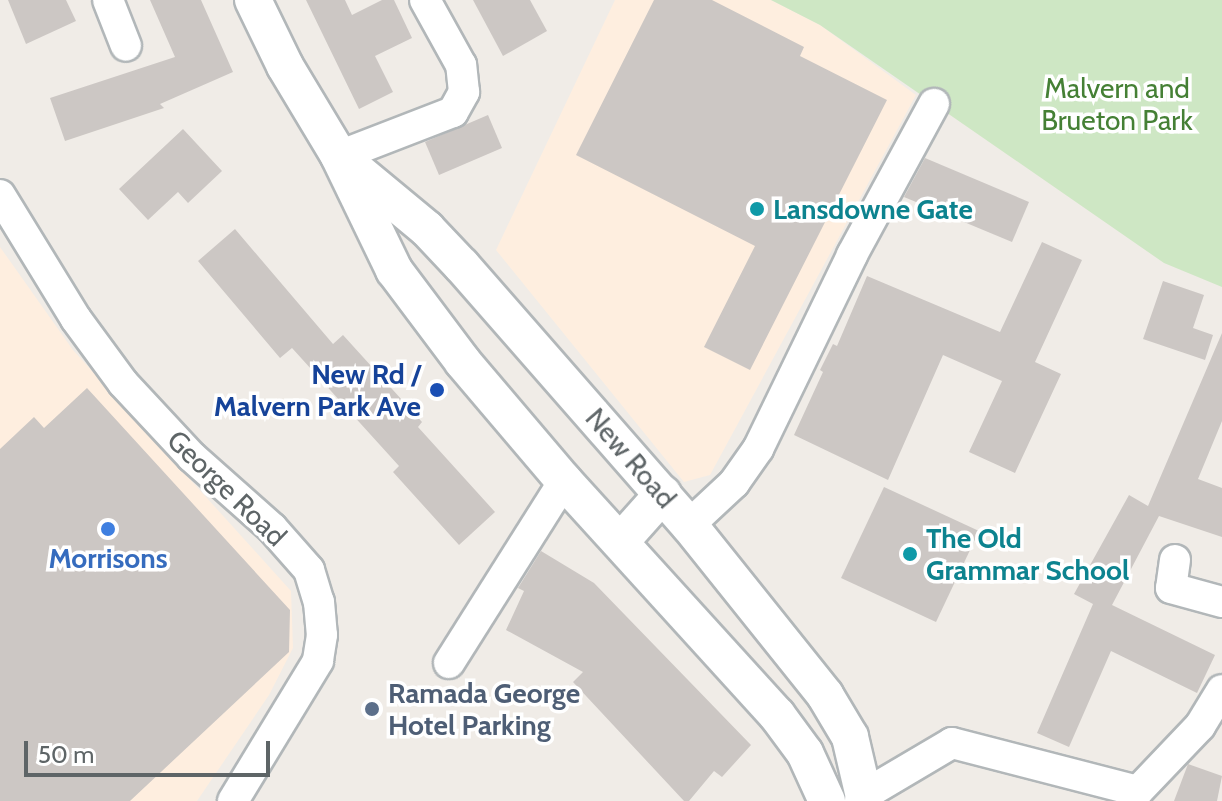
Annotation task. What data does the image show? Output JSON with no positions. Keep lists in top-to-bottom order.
{
  "streets": {
    "street": ["New Road", "George Road"]
  },
  "parks": ["Malvern and Brueton Park"],
  "places": [
    "Lansdowne Gate",
    "New Rd / Malvern Park Ave",
    "Morrisons",
    "The Old Grammar School",
    "Ramada George Hotel Parking"
  ],
  "scale_bar": "50 m"
}
